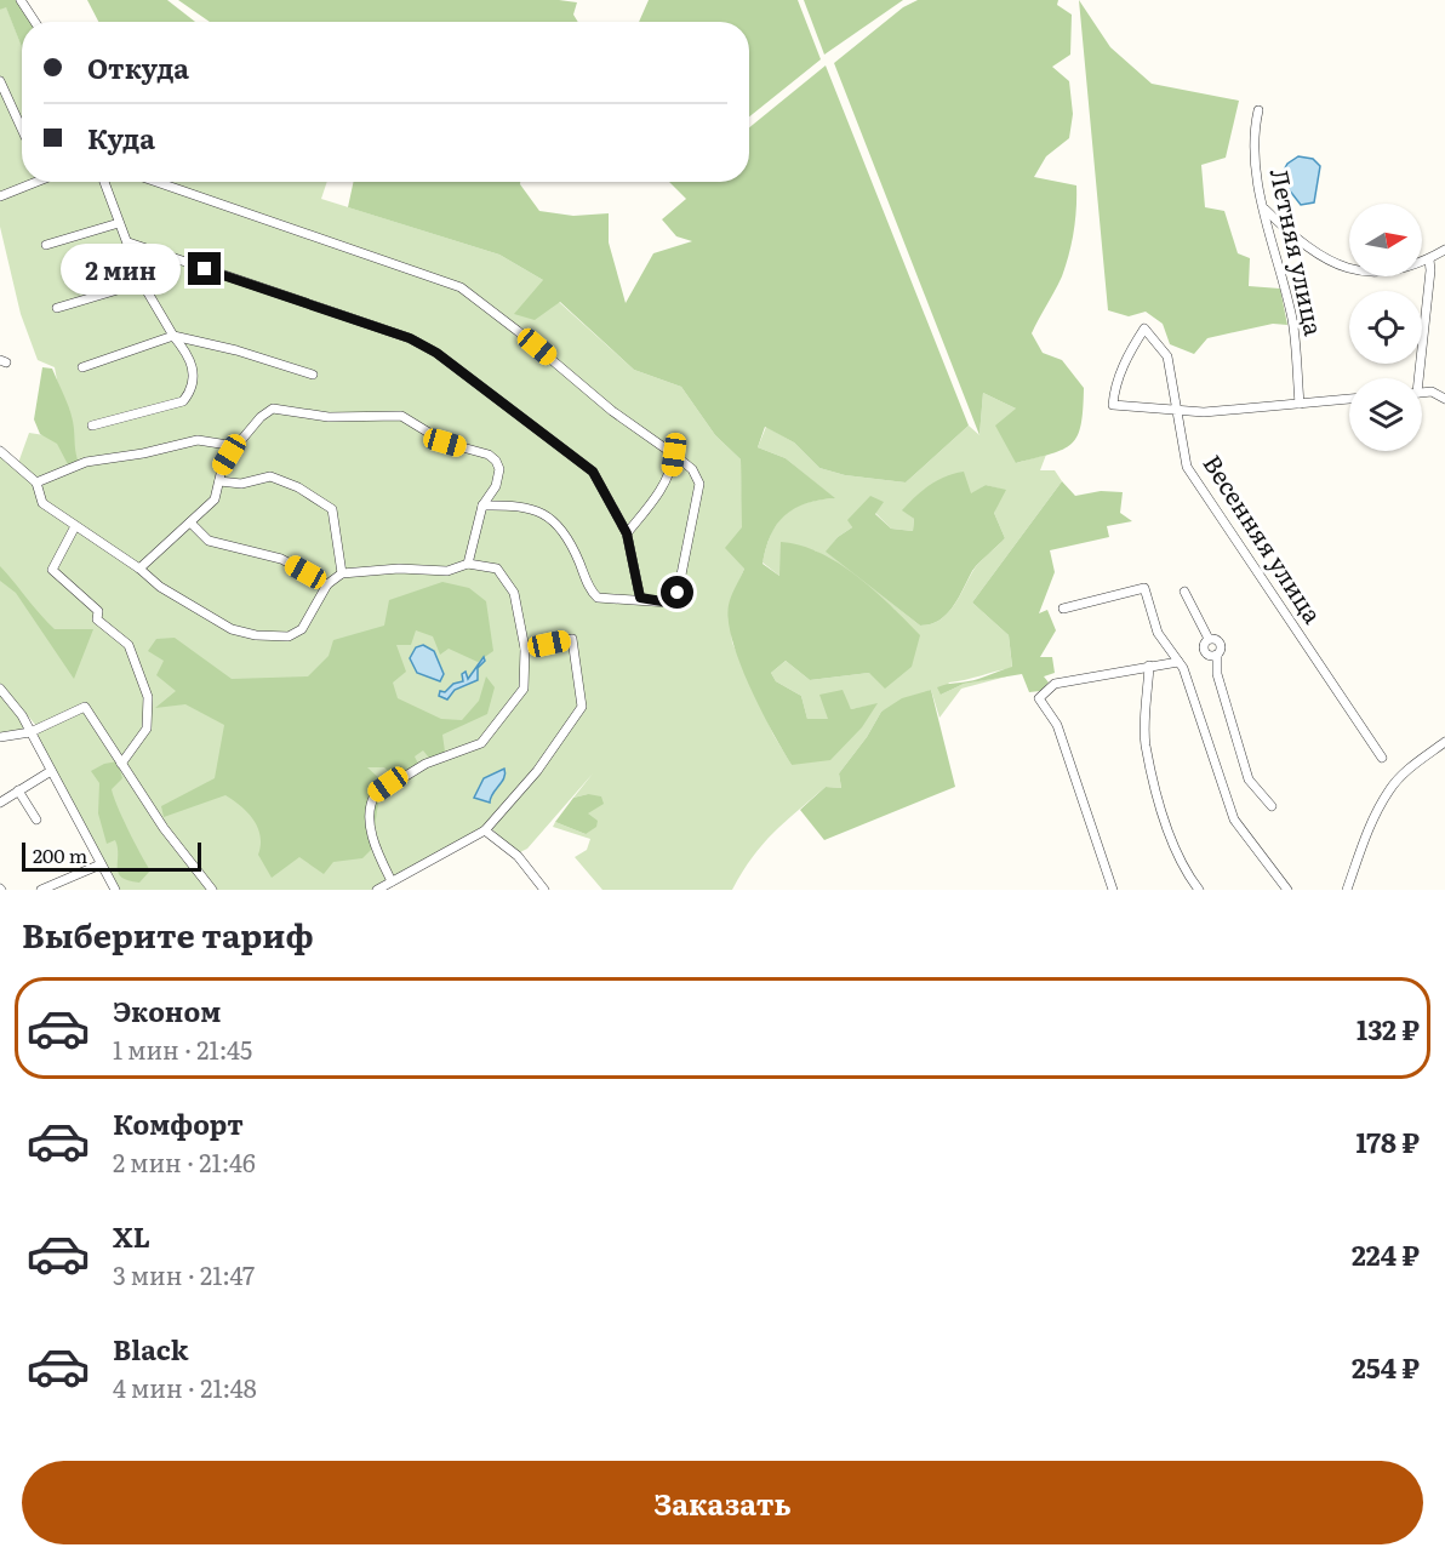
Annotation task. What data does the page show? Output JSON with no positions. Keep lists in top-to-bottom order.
{
  "streets": {
    "street": ["Летняя улица", "Весенняя улица"]
  },
  "scale_bar": "200 m",
  "north": "right",
  "page": {
    "banner": ["Откуда", "Куда"],
    "bubble": "2 мин",
    "scale": "200 m",
    "heading": "Выберите тариф",
    "list": [
      {
        "name": "Эконом",
        "note": "1 мин · 21:45",
        "value": "132 ₽"
      },
      {
        "name": "Комфорт",
        "note": "2 мин · 21:46",
        "value": "178 ₽"
      },
      {
        "name": "XL",
        "note": "3 мин · 21:47",
        "value": "224 ₽"
      },
      {
        "name": "Black",
        "note": "4 мин · 21:48",
        "value": "254 ₽"
      }
    ],
    "buttons": "Заказать"
  }
}
